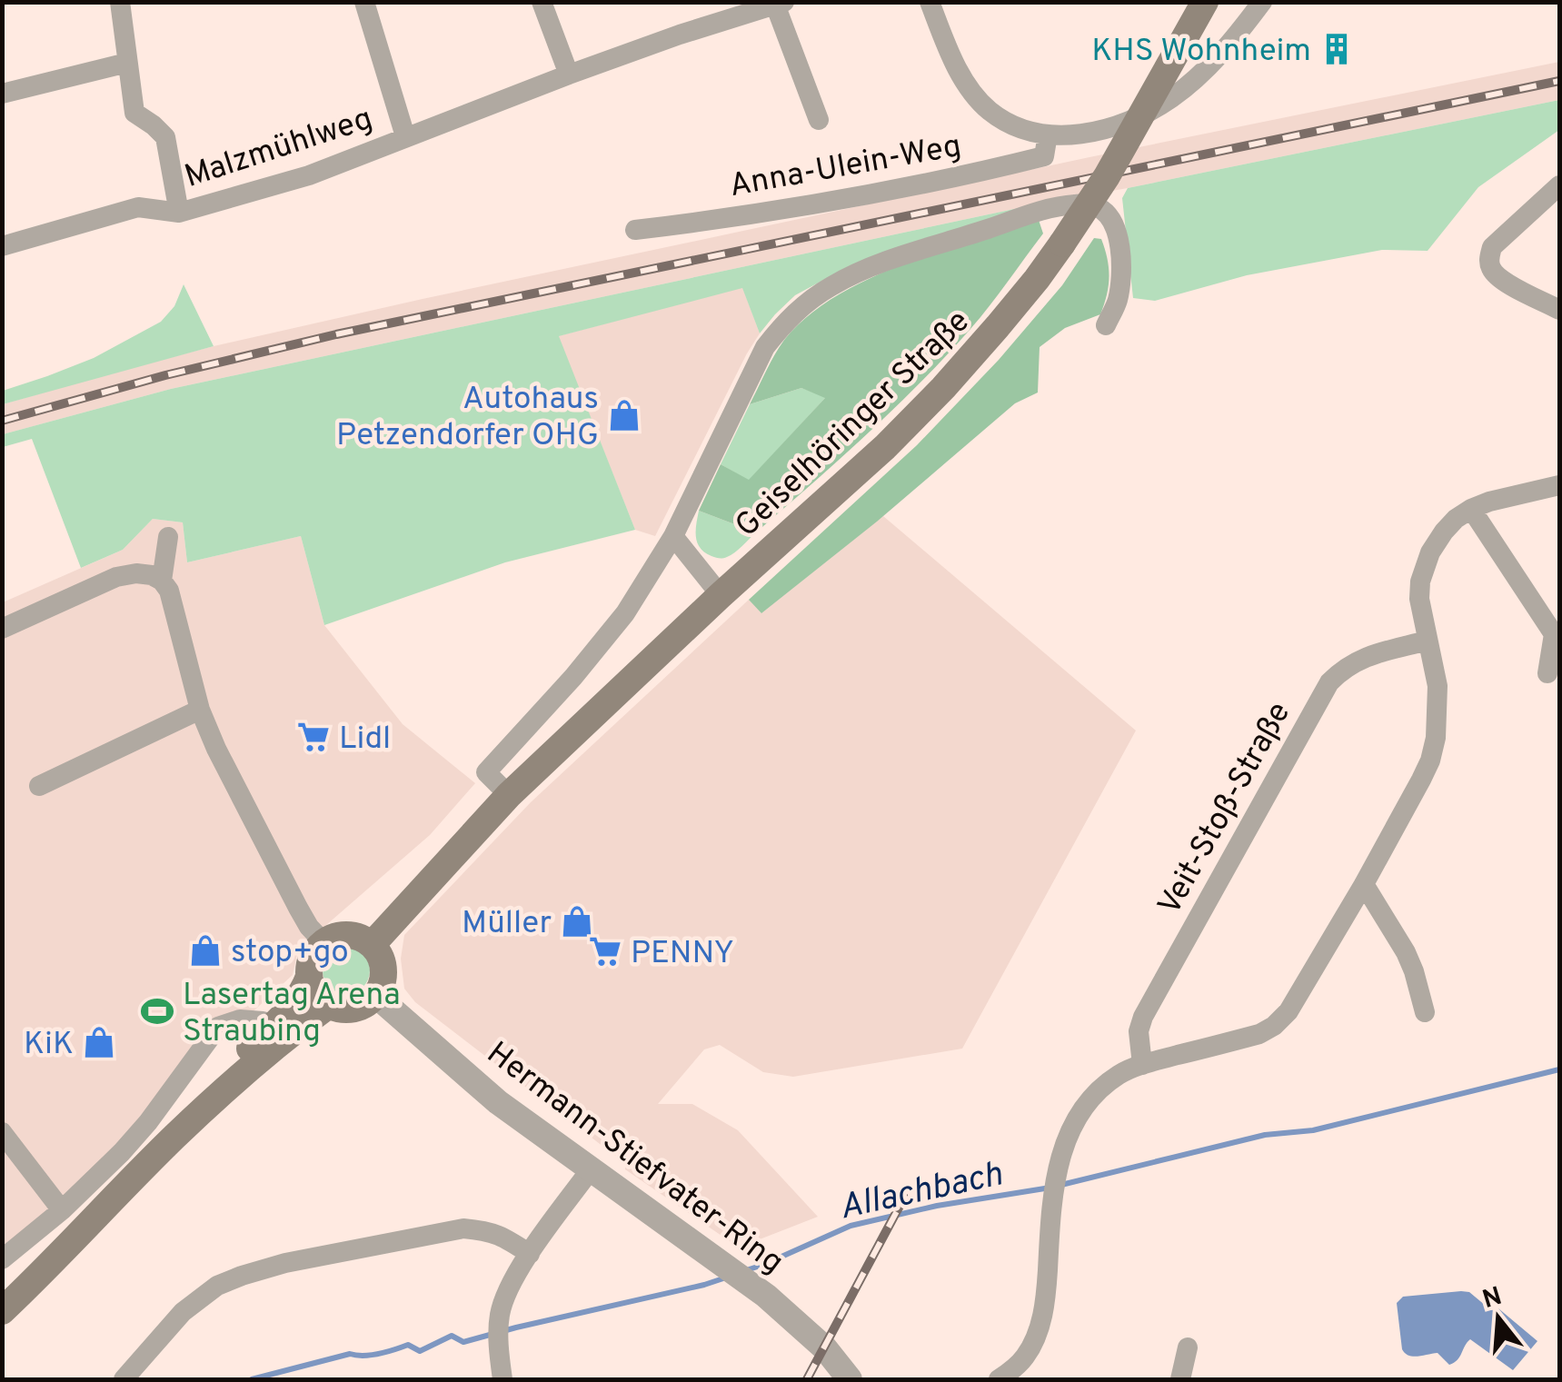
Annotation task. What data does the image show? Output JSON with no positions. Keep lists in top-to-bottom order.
{
  "streets": {
    "main road": ["Geiselhöringer Straße"],
    "street": [
      "Malzmühlweg",
      "Anna-Ulein-Weg",
      "Veit-Stoß-Straße",
      "Hermann-Stiefvater-Ring"
    ]
  },
  "crossings": [
    ["Geiselhöringer Straße", "Hermann-Stiefvater-Ring"]
  ],
  "water": ["Allachbach"],
  "places": {
    "building": ["KHS Wohnheim"],
    "shop": [
      "Autohaus Petzendorfer OHG",
      "Müller",
      "stop+go",
      "KiK"
    ],
    "supermarket": ["Lidl", "PENNY"],
    "sports": ["Lasertag Arena Straubing"]
  },
  "north": "top"
}
